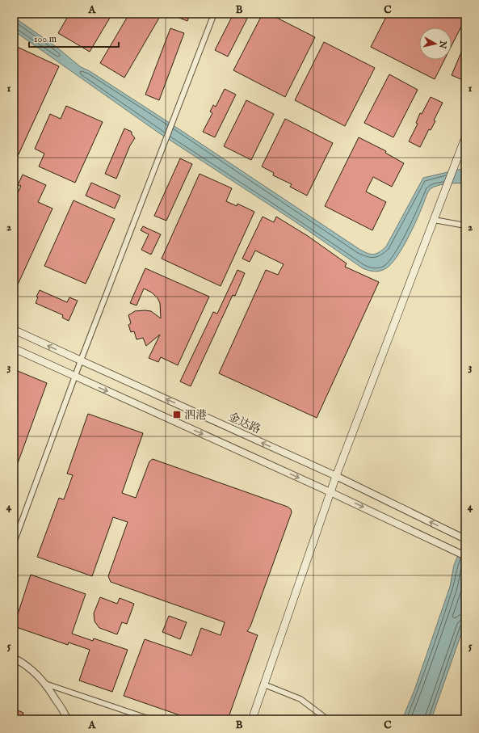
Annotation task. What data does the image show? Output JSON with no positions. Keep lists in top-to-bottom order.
{
  "streets": {
    "main road": ["金达路"]
  },
  "one_way": ["金达路"],
  "places": {
    "transit": ["泗港"]
  },
  "scale_bar": "100 m",
  "north": "right",
  "grid": {
    "columns": ["A", "B", "C"],
    "rows": [
      "1",
      "2",
      "3",
      "4",
      "5"
    ]
  }
}
